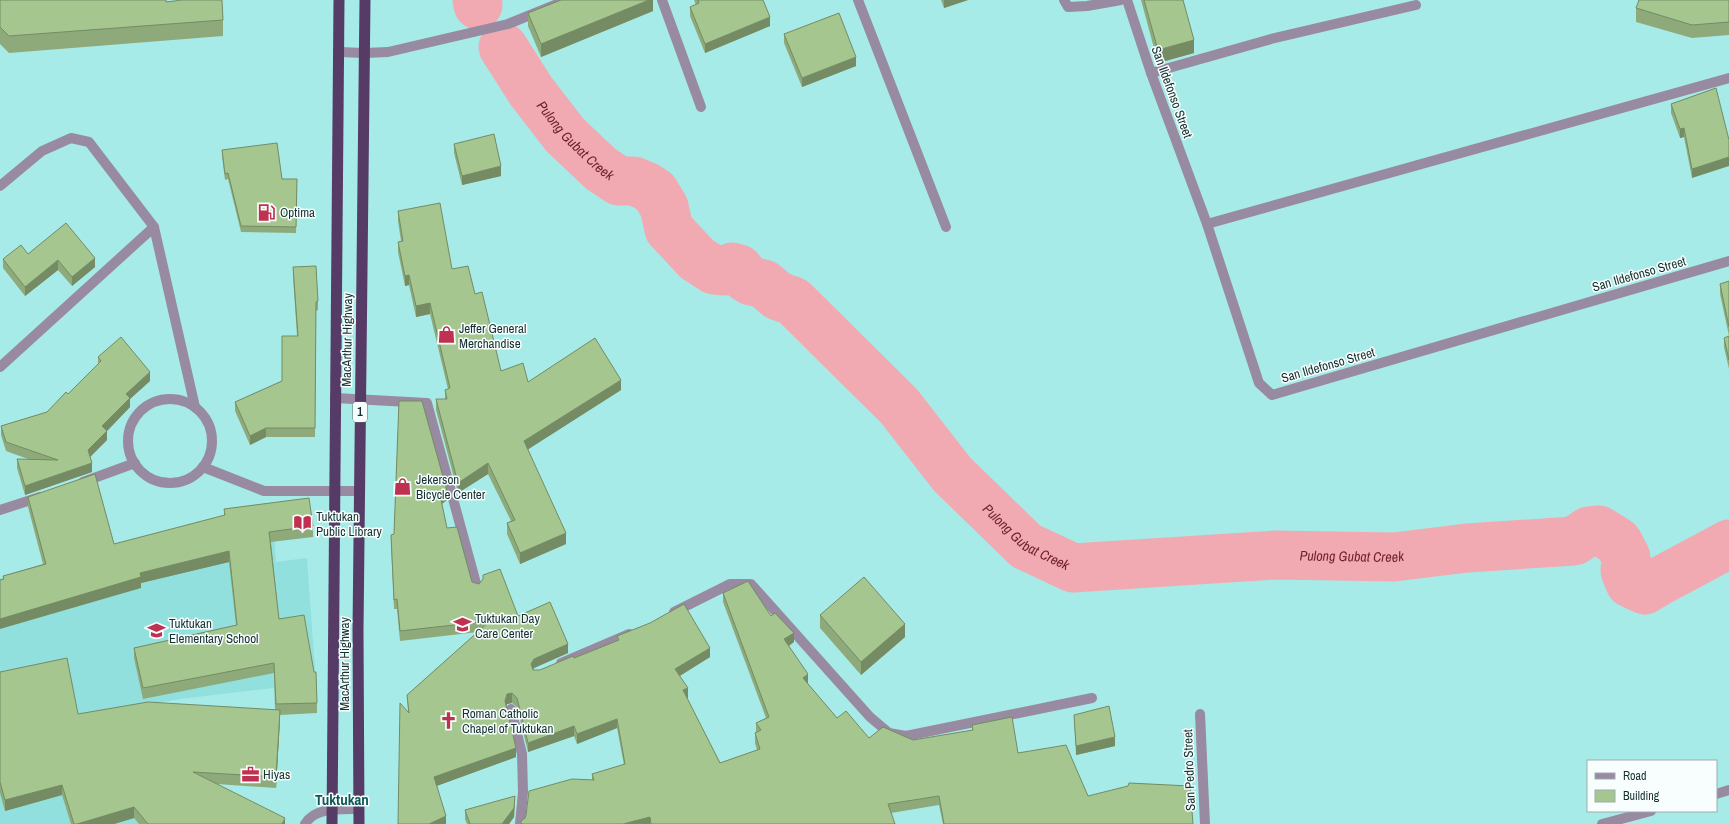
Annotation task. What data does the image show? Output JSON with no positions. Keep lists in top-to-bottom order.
{
  "streets": {
    "highway": ["MacArthur Highway", "1"],
    "street": ["San Ildefonso Street", "San Pedro Street"]
  },
  "districts": ["Tuktukan"],
  "water": ["Pulong Gubat Creek"],
  "places": {
    "fuel station": ["Optima"],
    "shop": ["Jeffer General Merchandise", "Jekerson Bicycle Center"],
    "library": ["Tuktukan Public Library"],
    "school or university": ["Tuktukan Day Care Center", "Tuktukan Elementary School"],
    "church": ["Roman Catholic Chapel of Tuktukan"],
    "office": ["Hiyas"]
  },
  "legend": ["Road", "Building"]
}
